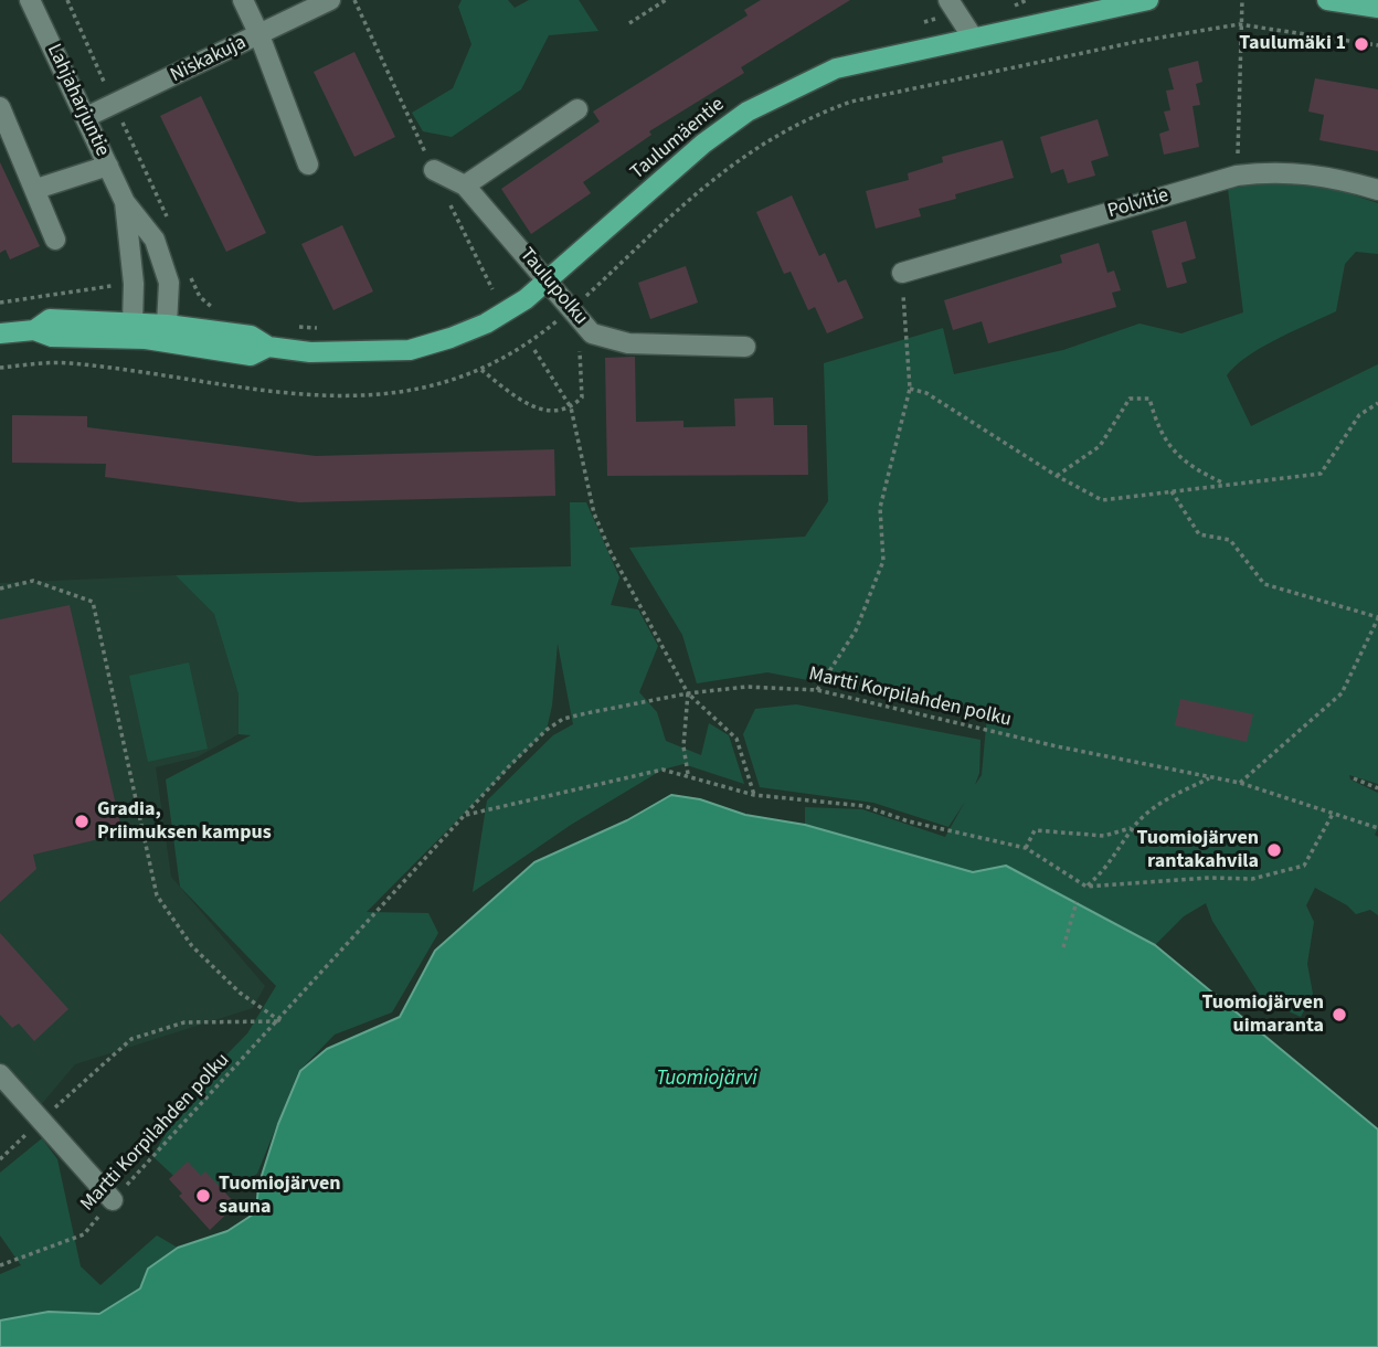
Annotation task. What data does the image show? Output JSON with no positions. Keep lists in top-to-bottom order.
{
  "streets": {
    "main road": ["Taulumäentie"],
    "street": [
      "Niskakuja",
      "Lahjaharjuntie",
      "Polvitie",
      "Taulupolku"
    ],
    "path": ["Martti Korpilahden polku"]
  },
  "crossings": [
    ["Niskakuja", "Lahjaharjuntie"],
    ["Lahjaharjuntie", "Taulumäentie"],
    ["Taulumäentie", "Taulupolku"]
  ],
  "water": ["Tuomiojärvi"],
  "places": [
    "Taulumäki 1",
    "Gradia, Priimuksen kampus",
    "Tuomiojärven rantakahvila",
    "Tuomiojärven uimaranta",
    "Tuomiojärven sauna"
  ]
}
